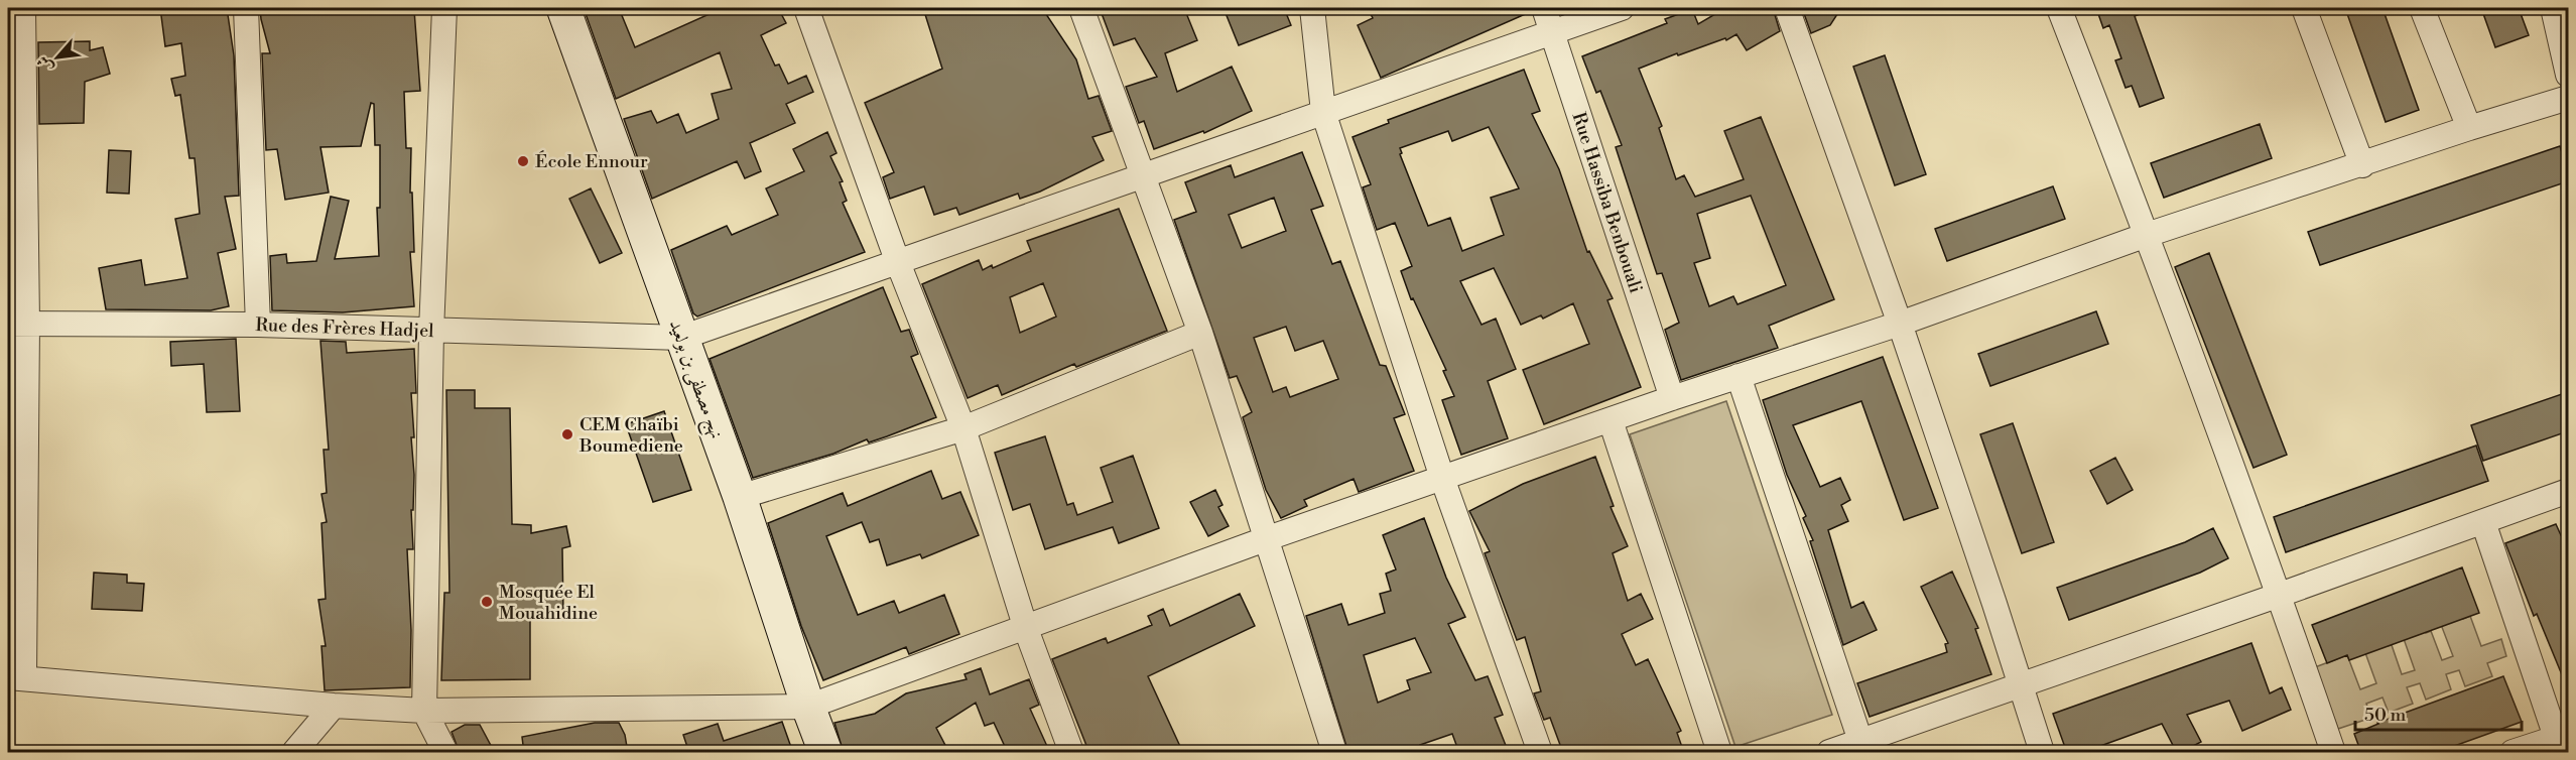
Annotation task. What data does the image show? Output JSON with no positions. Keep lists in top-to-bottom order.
{
  "streets": {
    "main road": ["نهج مصطفى بن بولعيد"],
    "street": ["Rue Hassiba Benbouali", "Rue des Frères Hadjel"]
  },
  "crossings": [
    ["Rue des Frères Hadjel", "نهج مصطفى بن بولعيد"]
  ],
  "places": ["École Ennour", "CEM Chaïbi Boumediene", "Mosquée El Mouahidine"],
  "scale_bar": "50 m",
  "north": "bottom left"
}
